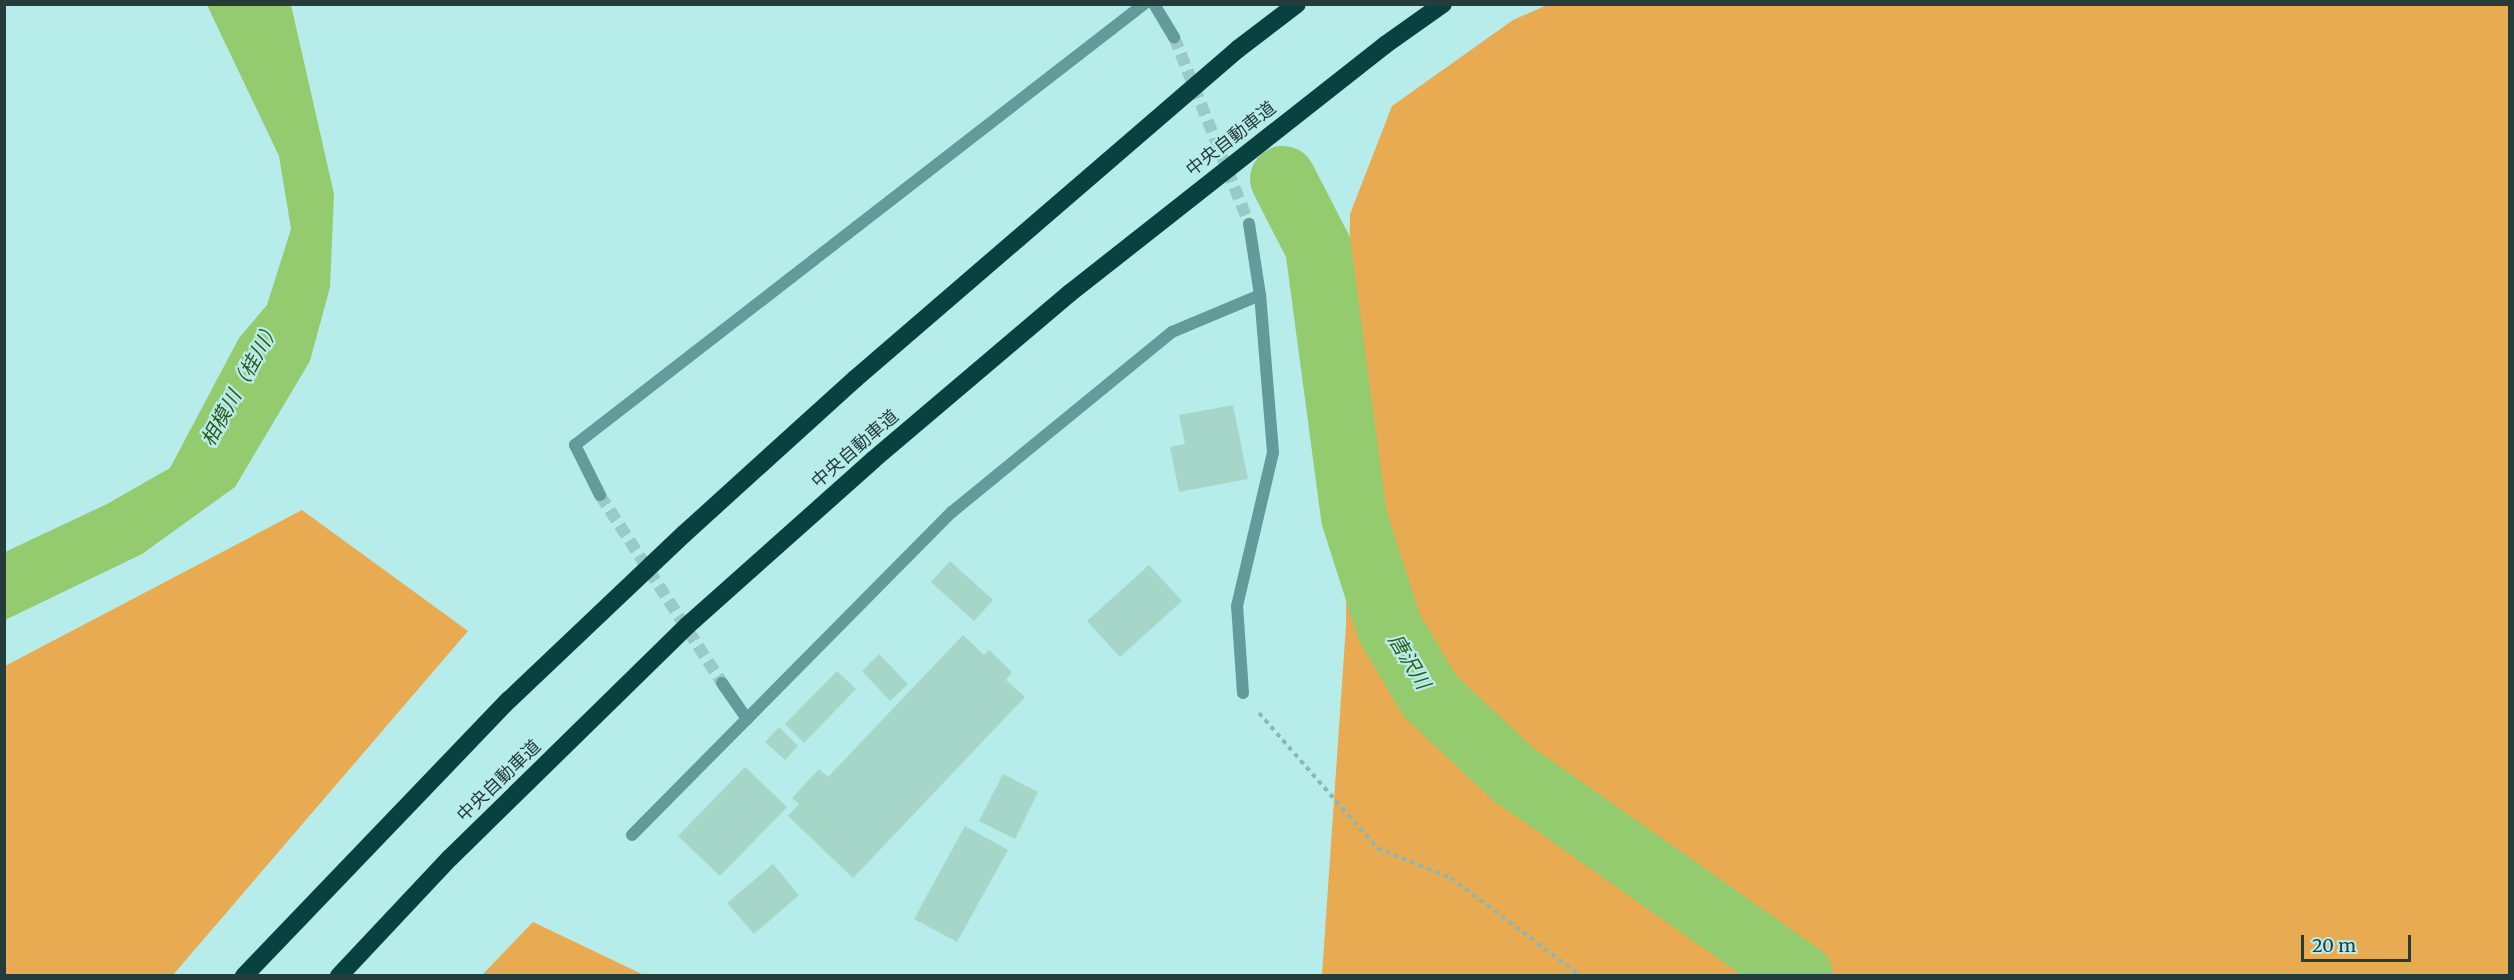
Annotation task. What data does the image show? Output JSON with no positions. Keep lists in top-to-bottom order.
{
  "streets": {
    "highway": ["中央自動車道"]
  },
  "water": ["相模川（桂川）", "唐沢川"],
  "scale_bar": "20 m"
}
